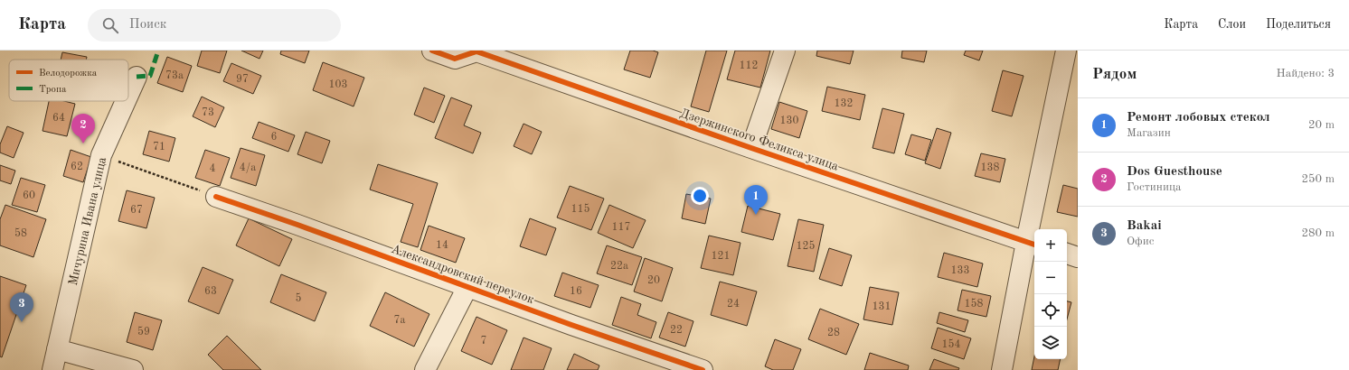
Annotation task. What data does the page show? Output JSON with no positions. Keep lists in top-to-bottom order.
{
  "streets": {
    "street": ["Дзержинского Феликса улица", "Мичурина Ивана улица", "Александровский переулок"]
  },
  "house_numbers": [
    "112",
    "73а",
    "97",
    "103",
    "132",
    "73",
    "64",
    "130",
    "6",
    "71",
    "62",
    "4/а",
    "138",
    "4",
    "60",
    "115",
    "67",
    "117",
    "58",
    "14",
    "125",
    "121",
    "22а",
    "133",
    "20",
    "63",
    "16",
    "5",
    "24",
    "158",
    "131",
    "7а",
    "22",
    "59",
    "28",
    "7",
    "154"
  ],
  "legend": ["Велодорожка", "Тропа"],
  "page": {
    "header": "Карта",
    "search": "Поиск",
    "nav": ["Карта", "Слои", "Поделиться"],
    "heading": ["Рядом", "Найдено: 3"],
    "list": [
      {
        "mark": "1",
        "name": "Ремонт лобовых стекол",
        "note": "Магазин",
        "value": "20 m"
      },
      {
        "mark": "2",
        "name": "Dos Guesthouse",
        "note": "Гостиница",
        "value": "250 m"
      },
      {
        "mark": "3",
        "name": "Bakai",
        "note": "Офис",
        "value": "280 m"
      }
    ],
    "pins": ["2", "1", "3"],
    "map_buttons": ["+", "−"]
  }
}
